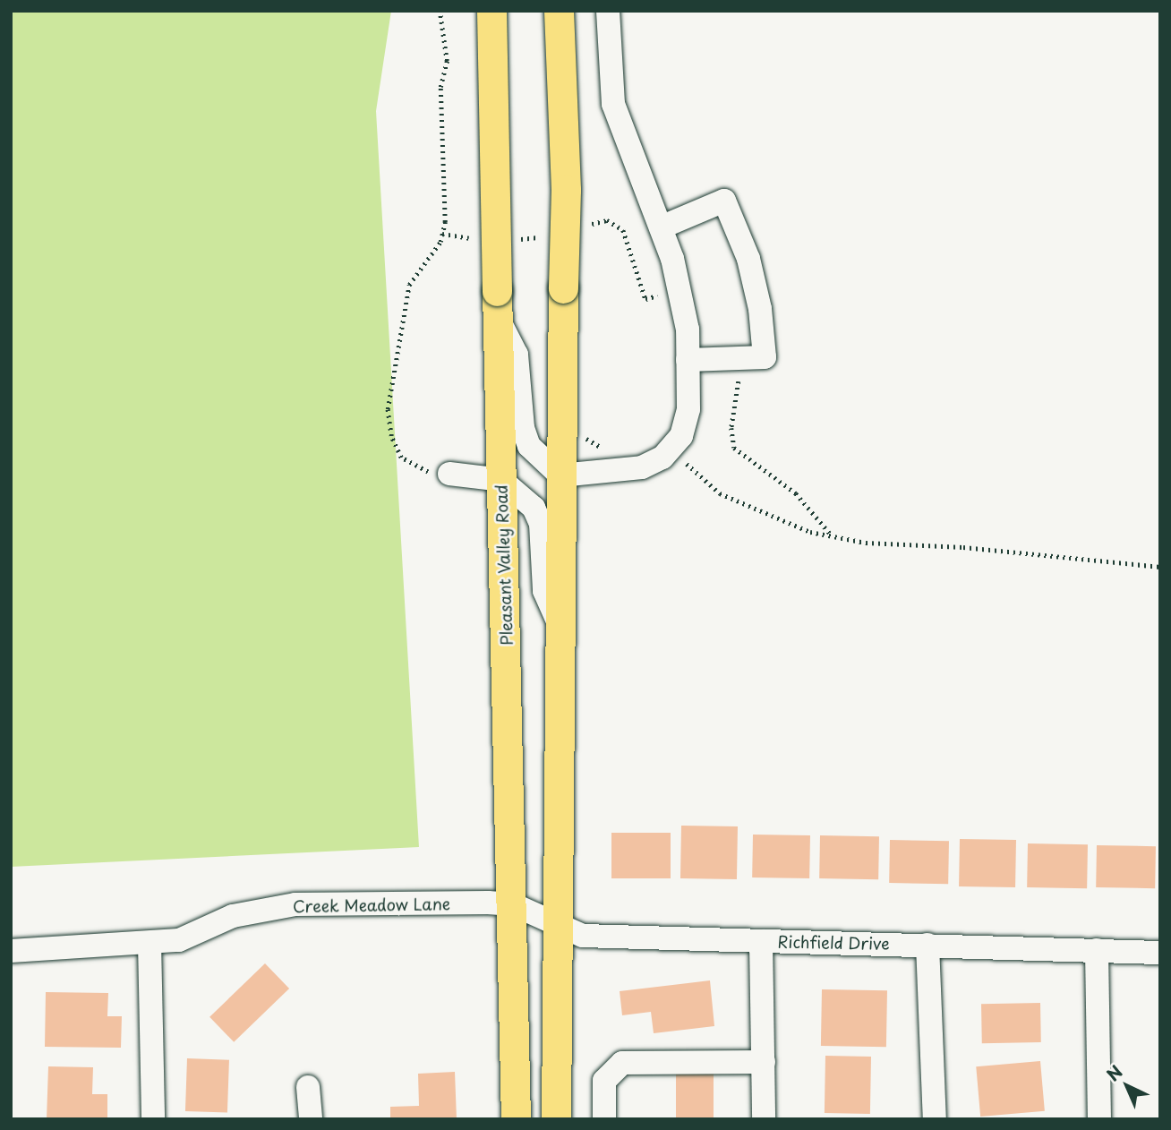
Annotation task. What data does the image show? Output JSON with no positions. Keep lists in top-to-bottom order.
{
  "streets": {
    "main road": ["Pleasant Valley Road"],
    "street": ["Creek Meadow Lane", "Richfield Drive"]
  },
  "crossings": [
    ["Pleasant Valley Road", "Creek Meadow Lane"],
    ["Pleasant Valley Road", "Richfield Drive"],
    ["Creek Meadow Lane", "Richfield Drive"]
  ],
  "north": "top left"
}
